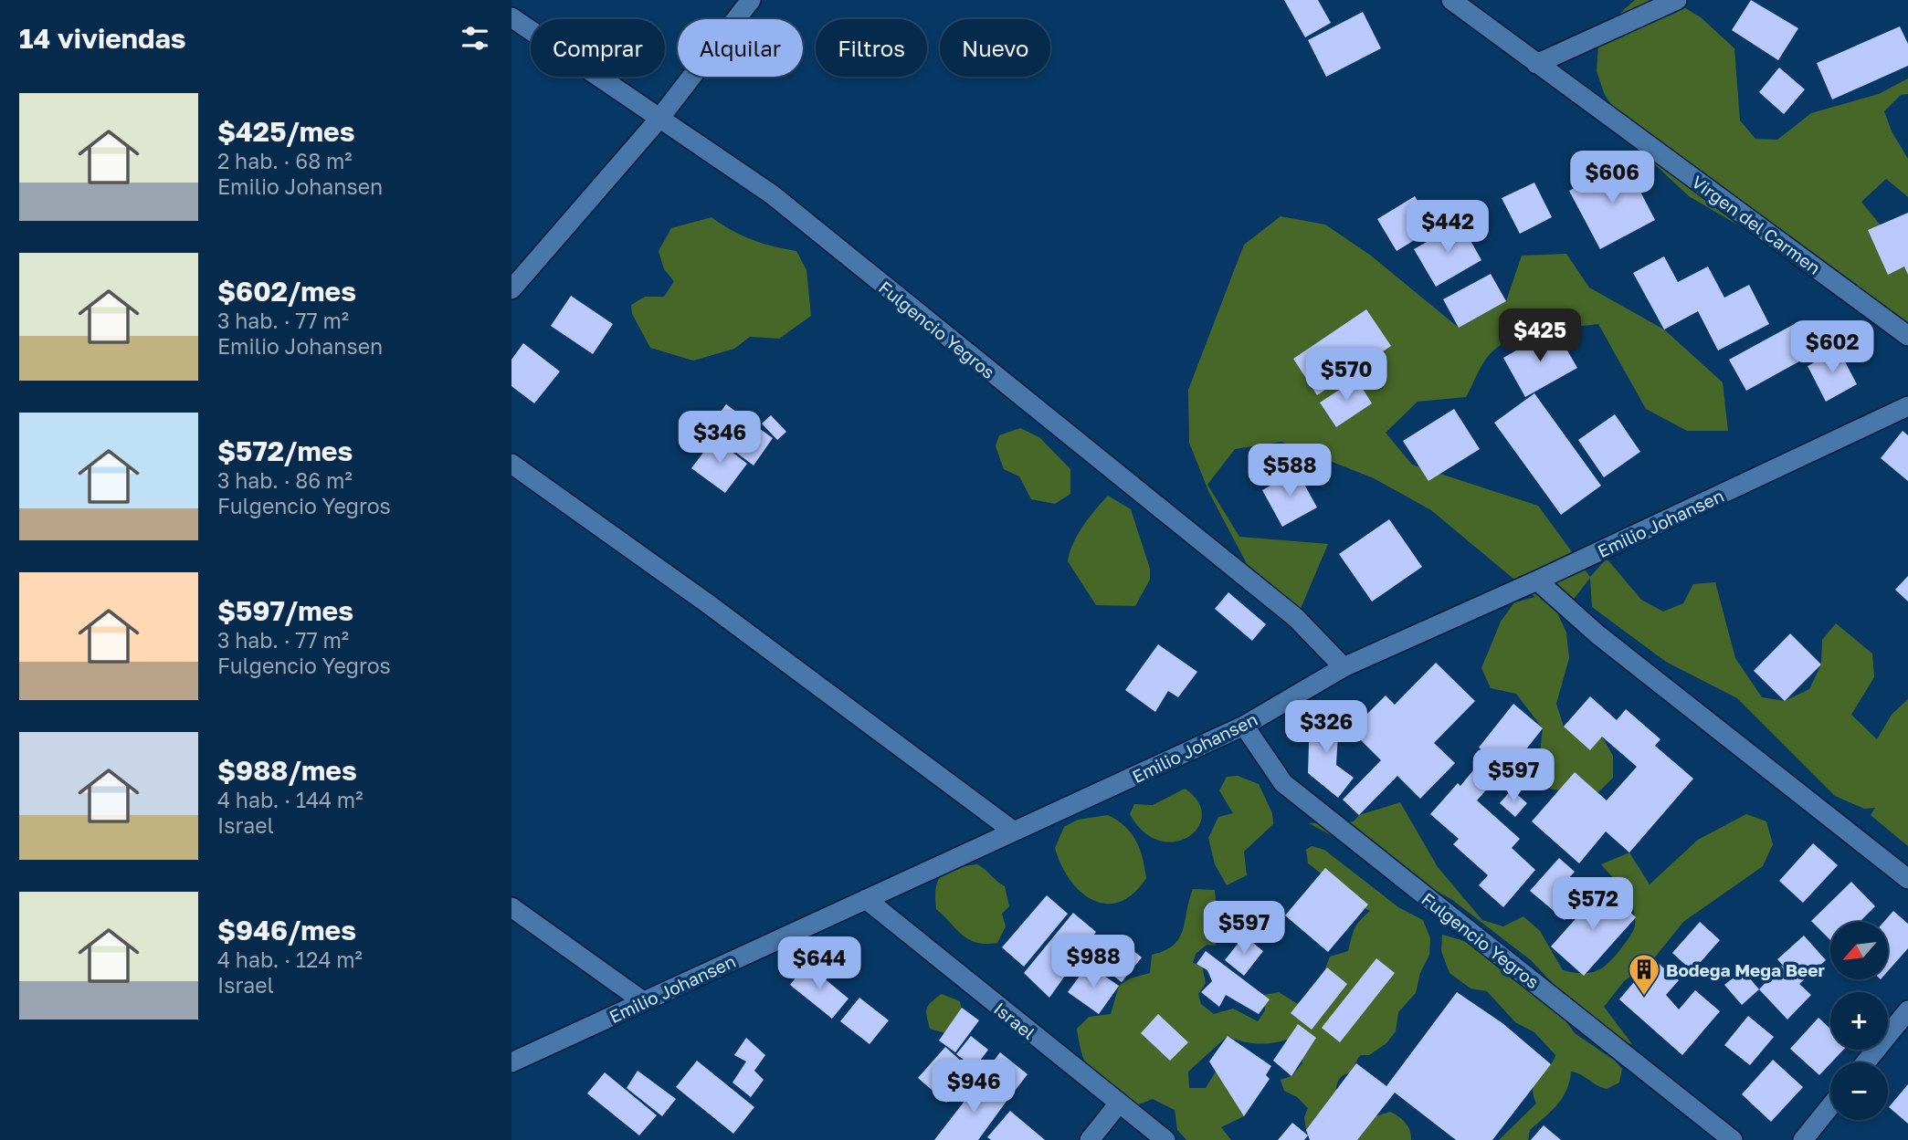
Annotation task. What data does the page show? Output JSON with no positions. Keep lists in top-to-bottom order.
{
  "streets": {
    "street": [
      "Virgen del Carmen",
      "Fulgencio Yegros",
      "Emilio Johansen",
      "Israel"
    ]
  },
  "crossings": [
    ["Fulgencio Yegros", "Emilio Johansen"],
    ["Emilio Johansen", "Israel"]
  ],
  "places": {
    "building": ["Bodega Mega Beer"]
  },
  "north": "bottom left",
  "page": {
    "heading": "14 viviendas",
    "chip": [
      "Comprar",
      "Alquilar",
      "Filtros",
      "Nuevo"
    ],
    "list": [
      {
        "name": "$425/mes",
        "note": "2 hab. · 68 m² · Emilio Johansen"
      },
      {
        "name": "$602/mes",
        "note": "3 hab. · 77 m² · Emilio Johansen"
      },
      {
        "name": "$572/mes",
        "note": "3 hab. · 86 m² · Fulgencio Yegros"
      },
      {
        "name": "$597/mes",
        "note": "3 hab. · 77 m² · Fulgencio Yegros"
      },
      {
        "name": "$988/mes",
        "note": "4 hab. · 144 m² · Israel"
      },
      {
        "name": "$946/mes",
        "note": "4 hab. · 124 m² · Israel"
      }
    ],
    "price": [
      "$606",
      "$442",
      "$425",
      "$602",
      "$570",
      "$346",
      "$588",
      "$326",
      "$597",
      "$572",
      "$597",
      "$988",
      "$644",
      "$946"
    ],
    "map_buttons": ["+", "−"]
  }
}
